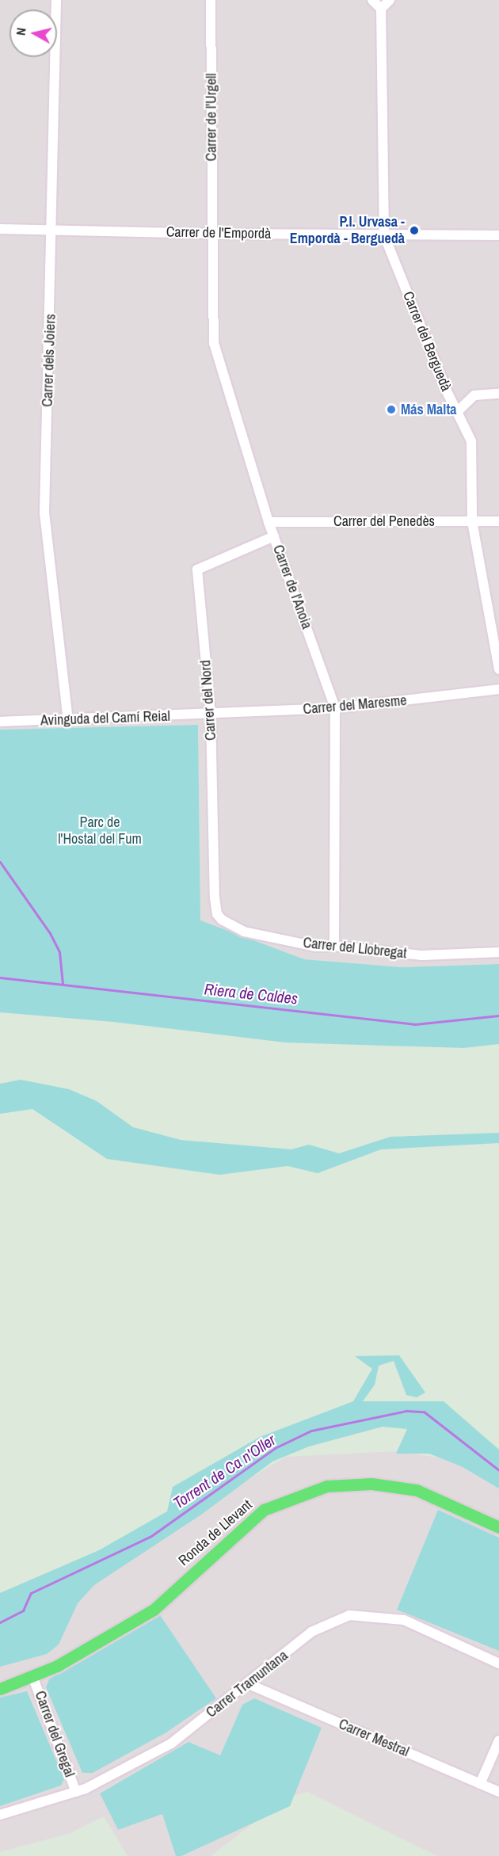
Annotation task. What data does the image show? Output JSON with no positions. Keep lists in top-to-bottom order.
{
  "streets": {
    "main road": ["Ronda de Llevant"],
    "street": [
      "Carrer de l'Urgell",
      "Carrer de l'Empordà",
      "Carrer del Berguedà",
      "Carrer dels Joiers",
      "Carrer del Penedès",
      "Carrer de l'Anoia",
      "Carrer del Nord",
      "Carrer del Maresme",
      "Avinguda del Camí Reial",
      "Carrer del Llobregat",
      "Carrer Tramuntana",
      "Carrer del Gregal",
      "Carrer Mestral"
    ]
  },
  "crossings": [
    ["Carrer de l'Urgell", "Carrer de l'Empordà"],
    ["Carrer de l'Urgell", "Carrer de l'Anoia"],
    ["Carrer de l'Empordà", "Carrer del Berguedà"],
    ["Carrer de l'Empordà", "Carrer dels Joiers"],
    ["Carrer de l'Empordà", "Carrer de l'Anoia"],
    ["Carrer del Berguedà", "Carrer del Penedès"],
    ["Carrer dels Joiers", "Avinguda del Camí Reial"],
    ["Carrer del Penedès", "Carrer de l'Anoia"],
    ["Carrer de l'Anoia", "Carrer del Nord"],
    ["Carrer de l'Anoia", "Carrer del Maresme"],
    ["Carrer de l'Anoia", "Carrer del Llobregat"],
    ["Carrer del Nord", "Carrer del Maresme"],
    ["Carrer del Nord", "Avinguda del Camí Reial"],
    ["Carrer del Nord", "Carrer del Llobregat"],
    ["Carrer del Maresme", "Avinguda del Camí Reial"],
    ["Ronda de Llevant", "Carrer del Gregal"],
    ["Carrer Tramuntana", "Carrer del Gregal"],
    ["Carrer Tramuntana", "Carrer Mestral"]
  ],
  "water": ["Riera de Caldes", "Torrent de Ca n'Oller"],
  "parks": ["Parc de l'Hostal del Fum"],
  "places": ["P.I. Urvasa - Empordà - Berguedà", "Más Malta"],
  "north": "left"
}
